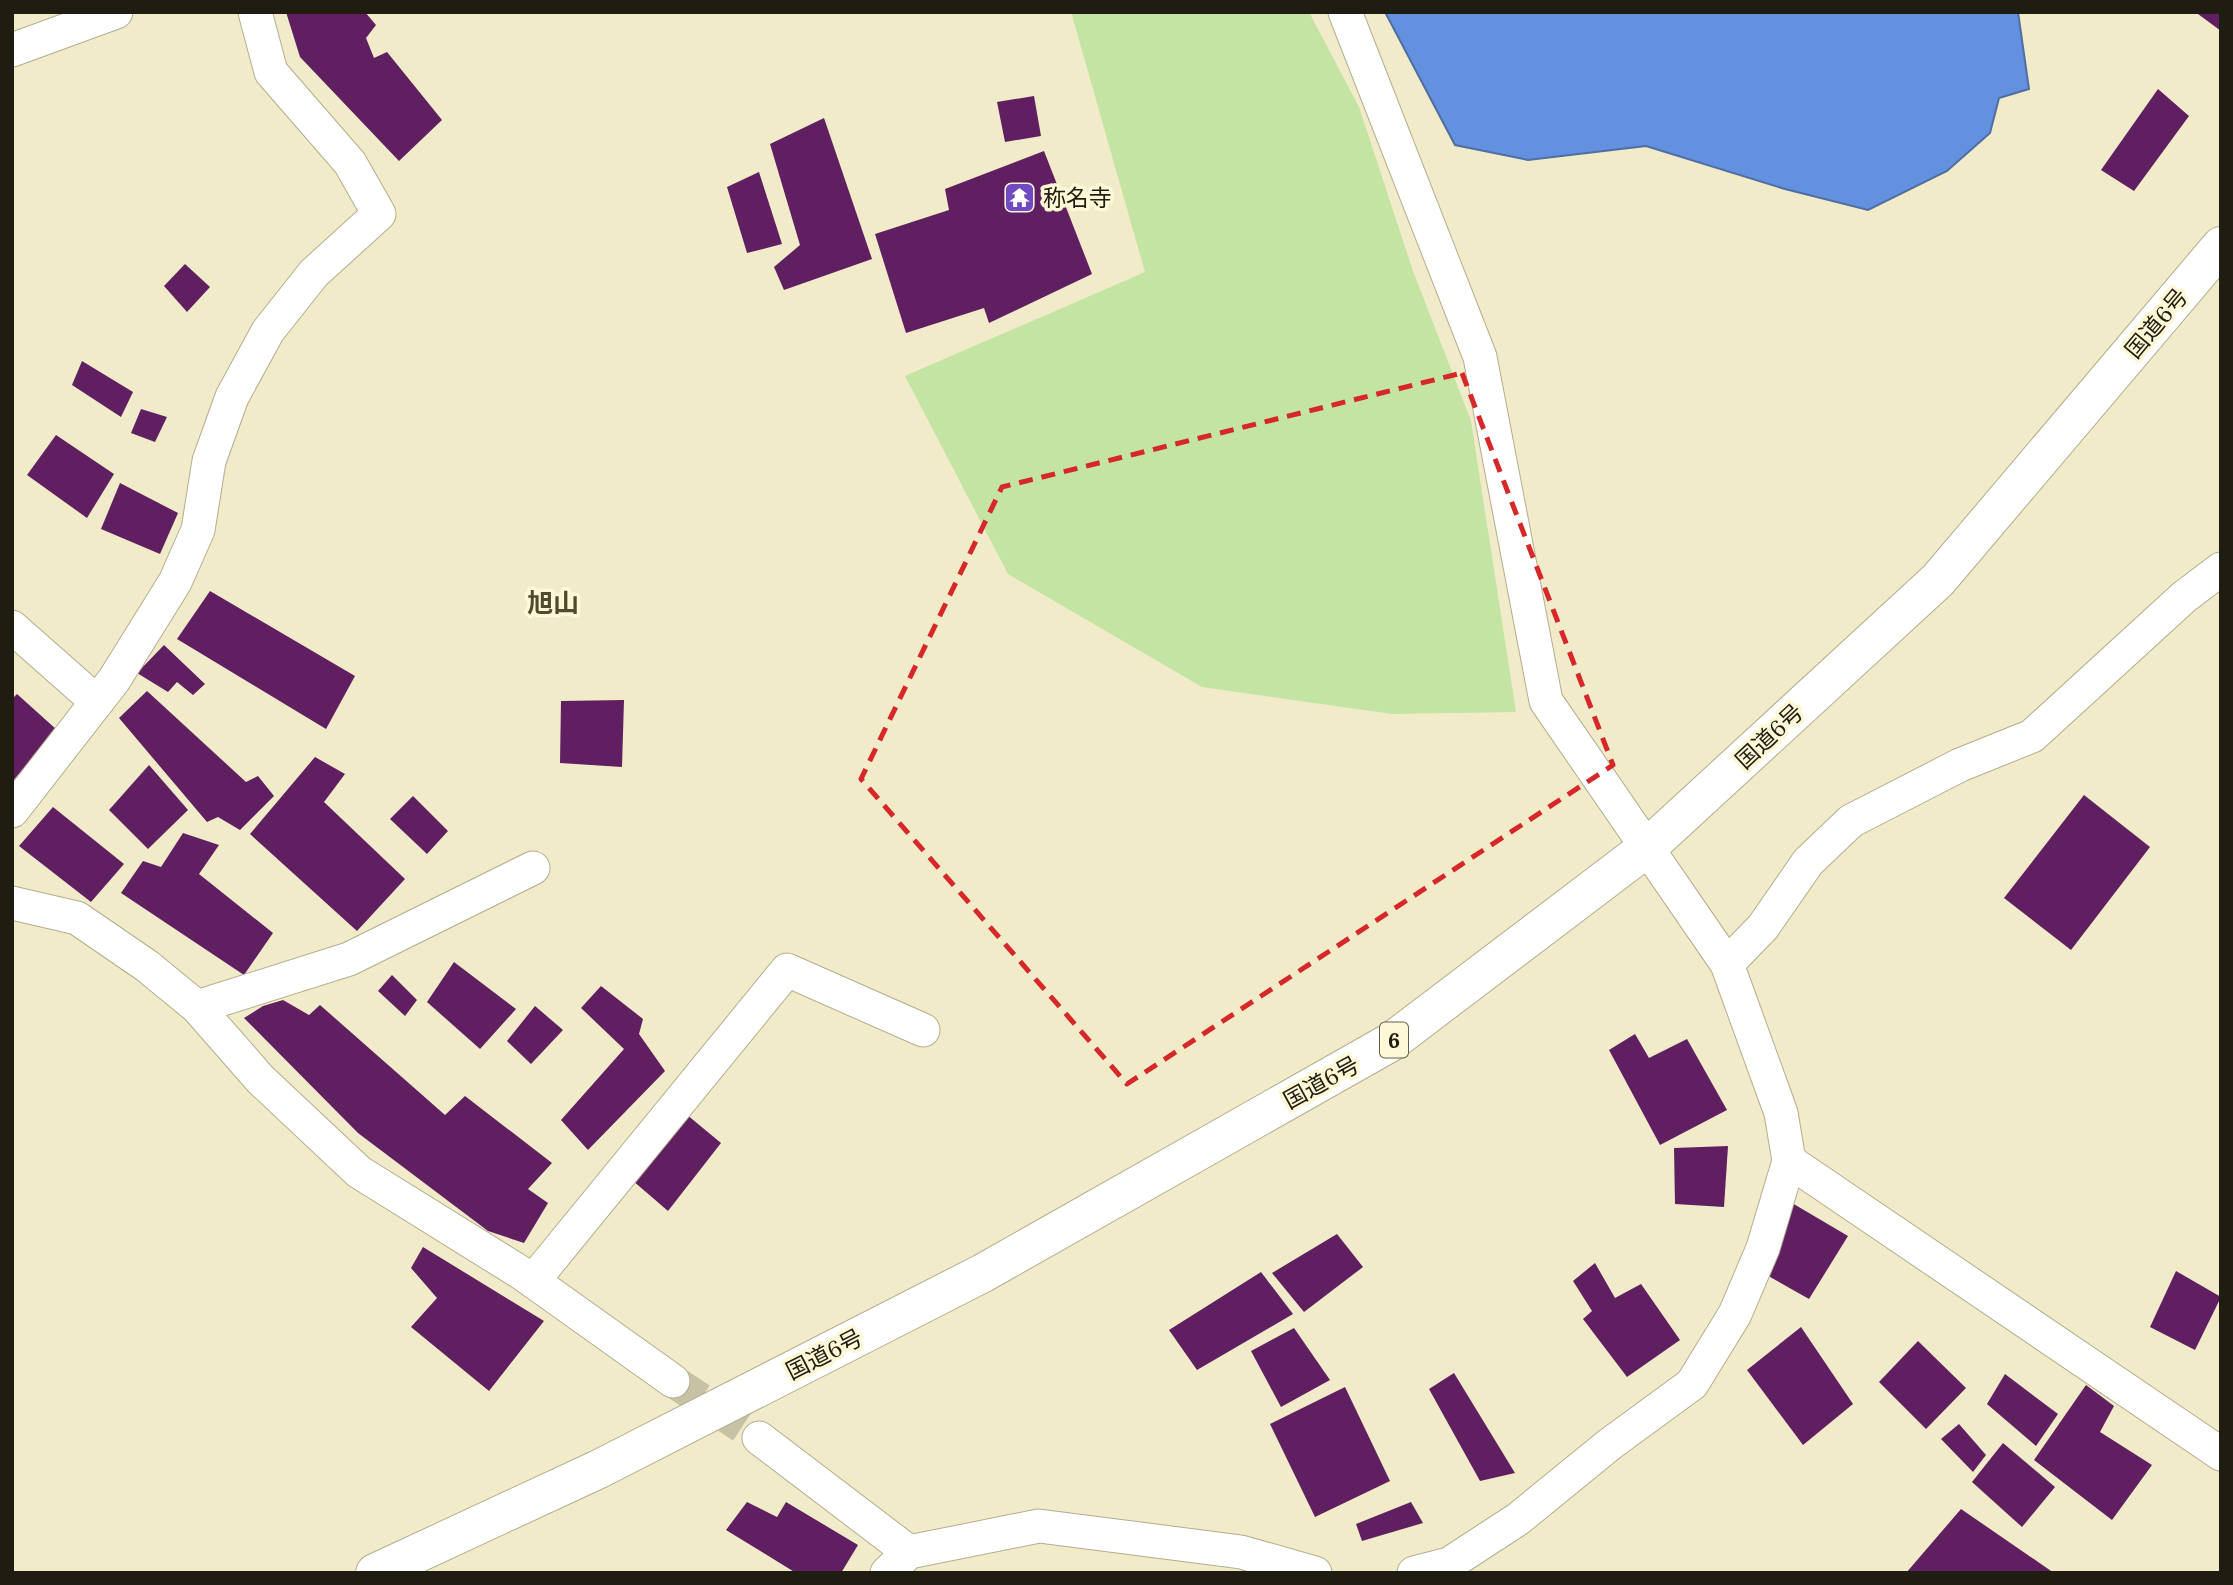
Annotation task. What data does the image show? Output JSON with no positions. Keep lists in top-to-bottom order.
{
  "streets": {
    "highway": ["国道6号", "6"]
  },
  "districts": ["旭山"],
  "places": {
    "temple": ["称名寺"]
  }
}
